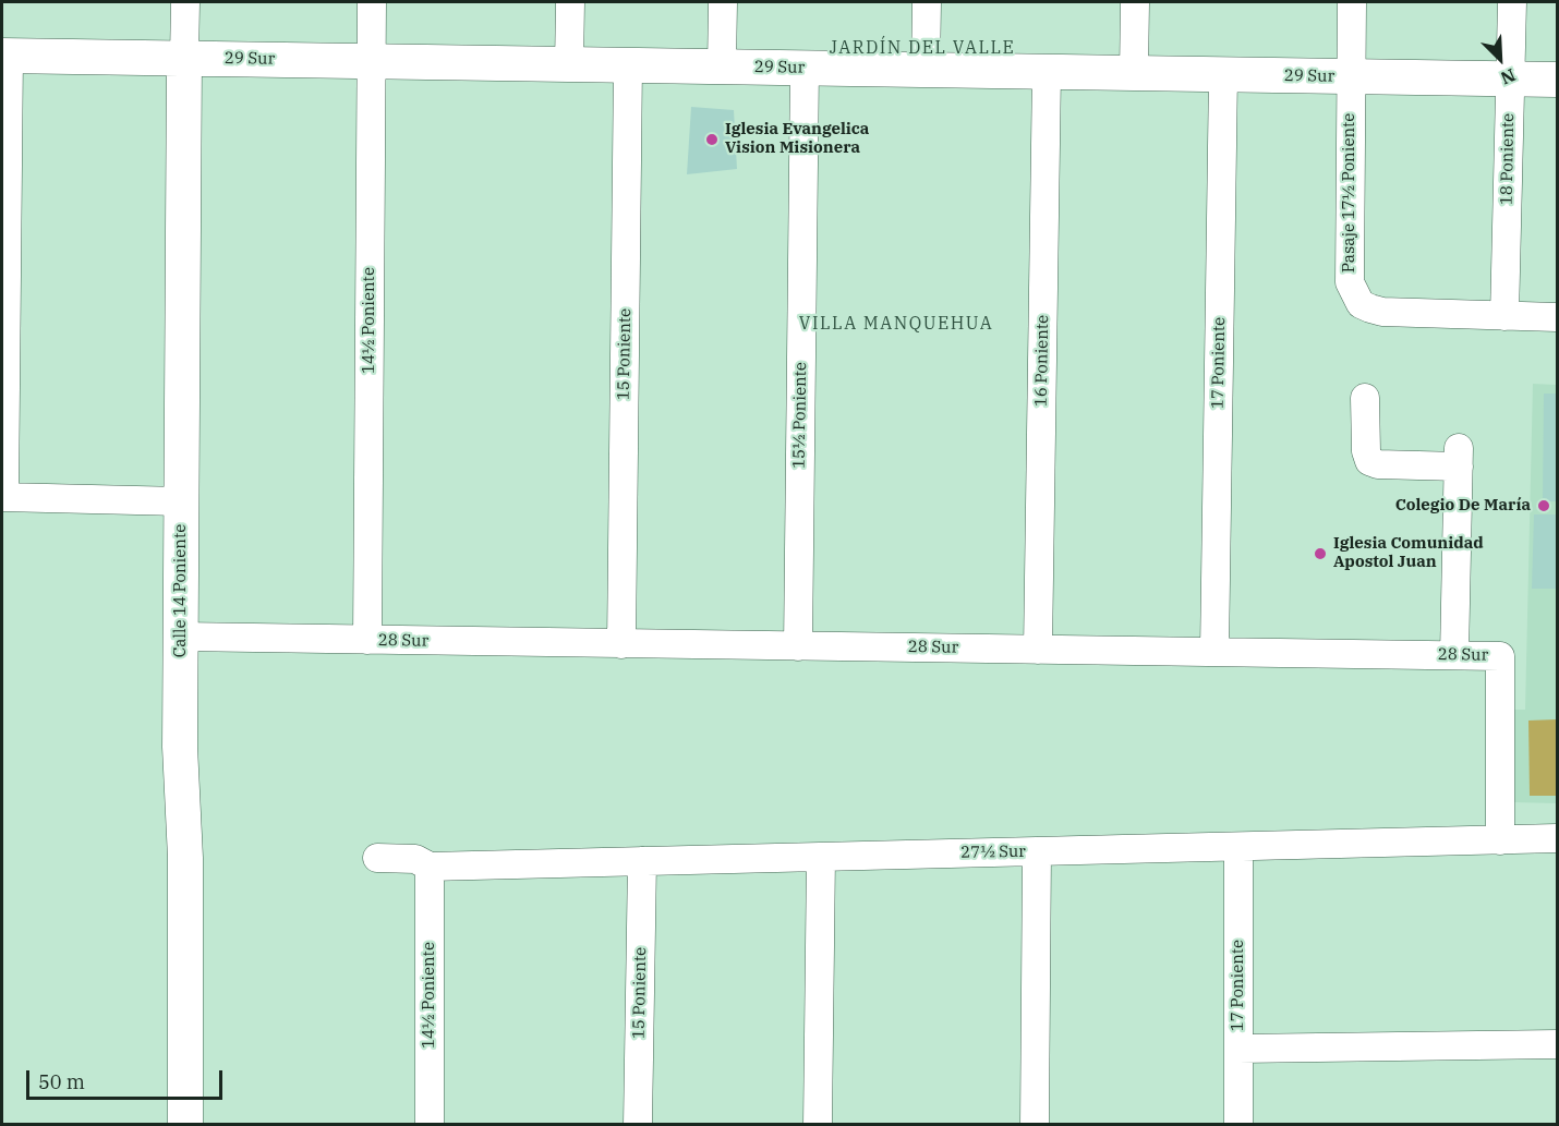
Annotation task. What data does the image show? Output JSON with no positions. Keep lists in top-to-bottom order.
{
  "streets": {
    "street": [
      "29 Sur",
      "18 Poniente",
      "Pasaje 17½ Poniente",
      "14½ Poniente",
      "15 Poniente",
      "16 Poniente",
      "17 Poniente",
      "15½ Poniente",
      "Calle 14 Poniente",
      "28 Sur",
      "27½ Sur"
    ]
  },
  "crossings": [
    ["29 Sur", "18 Poniente"],
    ["29 Sur", "Pasaje 17½ Poniente"],
    ["29 Sur", "14½ Poniente"],
    ["29 Sur", "15 Poniente"],
    ["29 Sur", "16 Poniente"],
    ["29 Sur", "17 Poniente"],
    ["29 Sur", "15½ Poniente"],
    ["29 Sur", "Calle 14 Poniente"],
    ["18 Poniente", "Pasaje 17½ Poniente"],
    ["14½ Poniente", "28 Sur"],
    ["14½ Poniente", "27½ Sur"],
    ["15 Poniente", "28 Sur"],
    ["15 Poniente", "27½ Sur"],
    ["16 Poniente", "28 Sur"],
    ["17 Poniente", "28 Sur"],
    ["17 Poniente", "27½ Sur"],
    ["15½ Poniente", "28 Sur"],
    ["Calle 14 Poniente", "28 Sur"],
    ["28 Sur", "27½ Sur"]
  ],
  "districts": ["JARDÍN DEL VALLE", "VILLA MANQUEHUA"],
  "places": ["Iglesia Evangelica Vision Misionera", "Colegio De María", "Iglesia Comunidad Apostol Juan"],
  "scale_bar": "50 m",
  "north": "bottom right"
}
